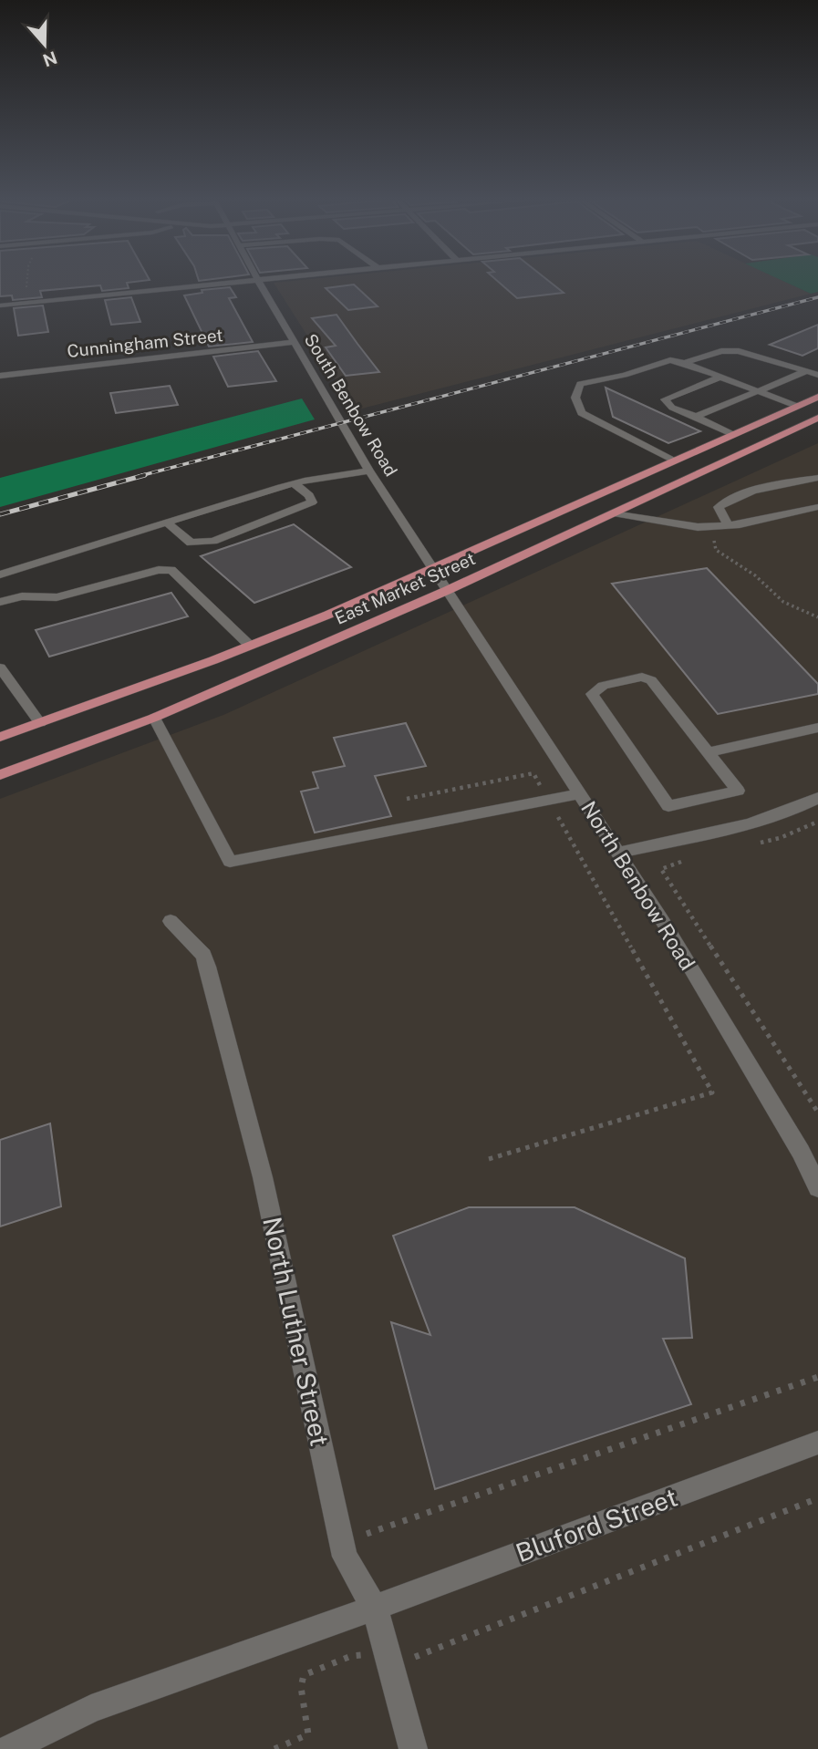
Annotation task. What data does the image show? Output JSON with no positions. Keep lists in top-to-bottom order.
{
  "streets": {
    "main road": ["East Market Street"],
    "street": [
      "Cunningham Street",
      "South Benbow Road",
      "North Benbow Road",
      "North Luther Street",
      "Bluford Street"
    ]
  },
  "crossings": [
    ["Cunningham Street", "South Benbow Road"],
    ["South Benbow Road", "East Market Street"],
    ["South Benbow Road", "North Benbow Road"],
    ["East Market Street", "North Benbow Road"],
    ["North Luther Street", "Bluford Street"]
  ],
  "north": "bottom"
}
